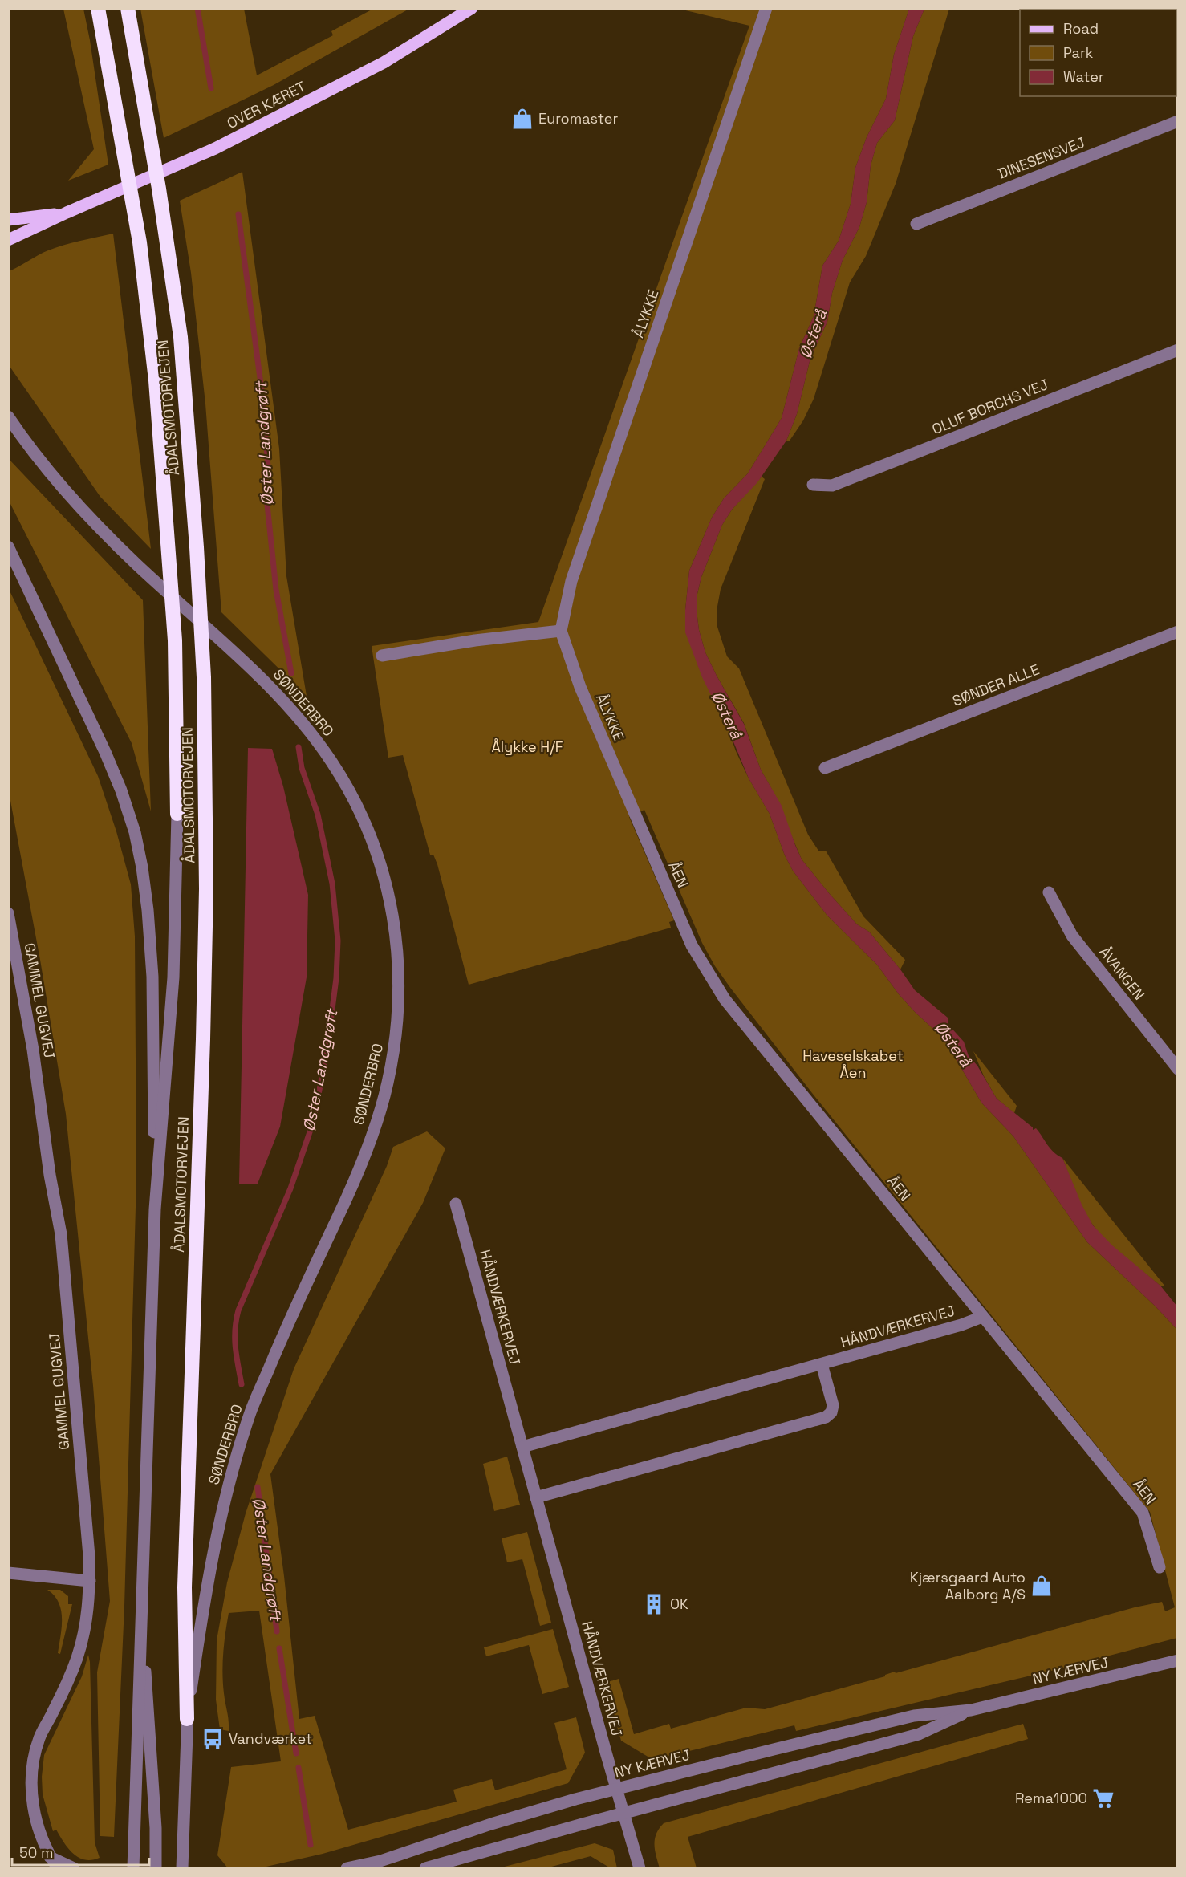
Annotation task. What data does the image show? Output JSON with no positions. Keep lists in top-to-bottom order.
{
  "streets": {
    "highway": ["ÅDALSMOTORVEJEN"],
    "main road": ["OVER KÆRET"],
    "street": [
      "DINESENSVEJ",
      "ÅLYKKE",
      "OLUF BORCHS VEJ",
      "SØNDER ALLE",
      "SØNDERBRO",
      "ÅEN",
      "ÅVANGEN",
      "GAMMEL GUGVEJ",
      "HÅNDVÆRKERVEJ",
      "NY KÆRVEJ"
    ]
  },
  "crossings": [
    ["ÅLYKKE", "ÅEN"],
    ["ÅDALSMOTORVEJEN", "SØNDERBRO"],
    ["ÅEN", "HÅNDVÆRKERVEJ"],
    ["HÅNDVÆRKERVEJ", "NY KÆRVEJ"]
  ],
  "water": ["Østerå", "Øster Landgrøft"],
  "parks": ["Ålykke H/F", "Haveselskabet Åen"],
  "places": {
    "shop": ["Euromaster", "Kjærsgaard Auto Aalborg A/S"],
    "building": ["OK"],
    "bus stop": ["Vandværket"],
    "supermarket": ["Rema1000"]
  },
  "legend": ["Road", "Park", "Water"],
  "scale_bar": "50 m"
}
